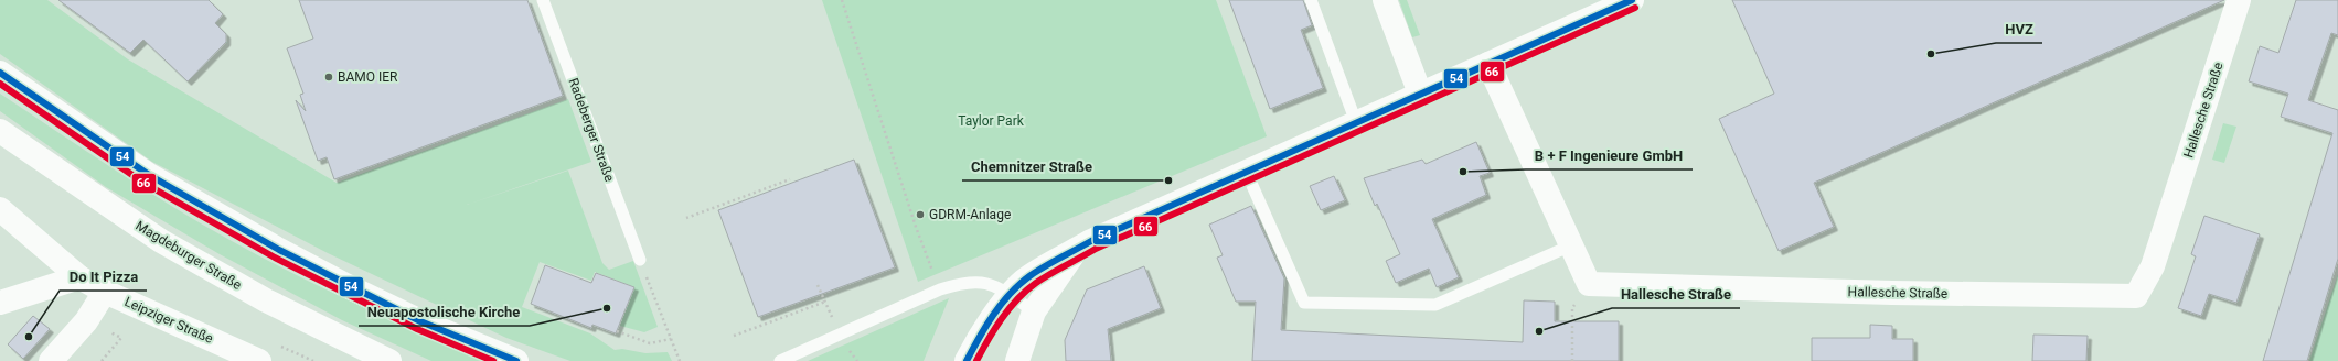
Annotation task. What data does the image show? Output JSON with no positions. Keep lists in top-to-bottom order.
{
  "streets": {
    "street": ["Hallesche Straße", "Magdeburger Straße", "Leipziger Straße"],
    "lane": ["Radeberger Straße"]
  },
  "parks": ["Taylor Park"],
  "places": [
    "HVZ",
    "BAMO IER",
    "B + F Ingenieure GmbH",
    "Chemnitzer Straße",
    "GDRM-Anlage",
    "Neuapostolische Kirche",
    "Hallesche Straße",
    "Do It Pizza"
  ],
  "lines": ["transit line 54", "transit line 66"]
}
